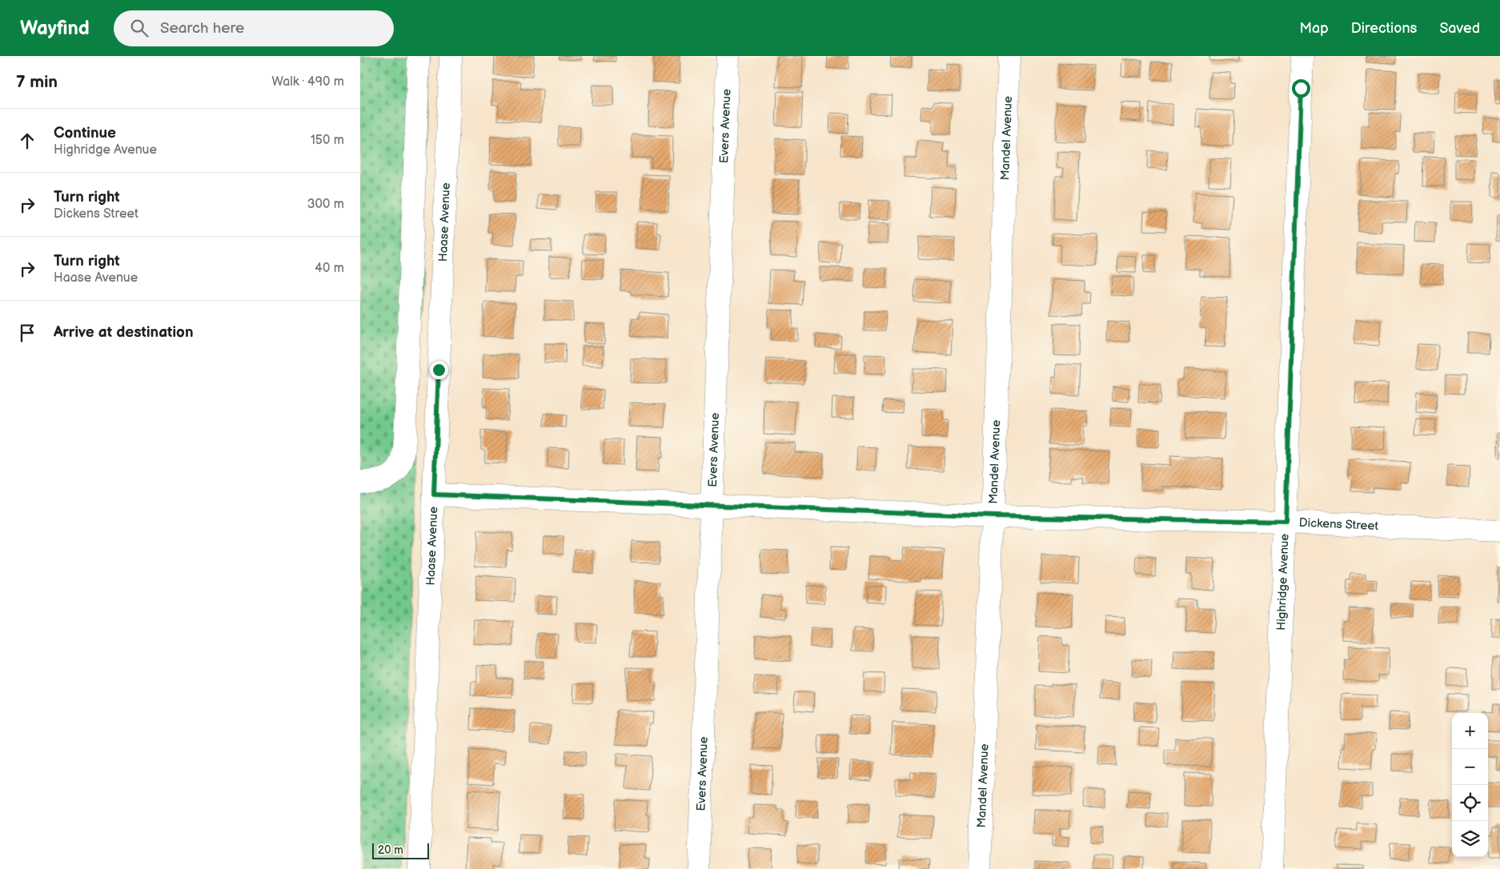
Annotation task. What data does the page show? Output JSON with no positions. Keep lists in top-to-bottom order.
{
  "streets": {
    "street": [
      "Evers Avenue",
      "Mandel Avenue",
      "Haase Avenue",
      "Dickens Street",
      "Highridge Avenue"
    ]
  },
  "crossings": [
    ["Evers Avenue", "Dickens Street"],
    ["Mandel Avenue", "Dickens Street"],
    ["Haase Avenue", "Dickens Street"],
    ["Dickens Street", "Highridge Avenue"]
  ],
  "scale_bar": "20 m",
  "page": {
    "header": "Wayfind",
    "search": "Search here",
    "nav": ["Map", "Directions", "Saved"],
    "heading": ["7 min", "Walk · 490 m"],
    "list": [
      ["Continue", "Highridge Avenue", "150 m"],
      ["Turn right", "Dickens Street", "300 m"],
      ["Turn right", "Haase Avenue", "40 m"],
      "Arrive at destination"
    ],
    "map_buttons": ["+", "−"],
    "scale": "20 m"
  }
}
